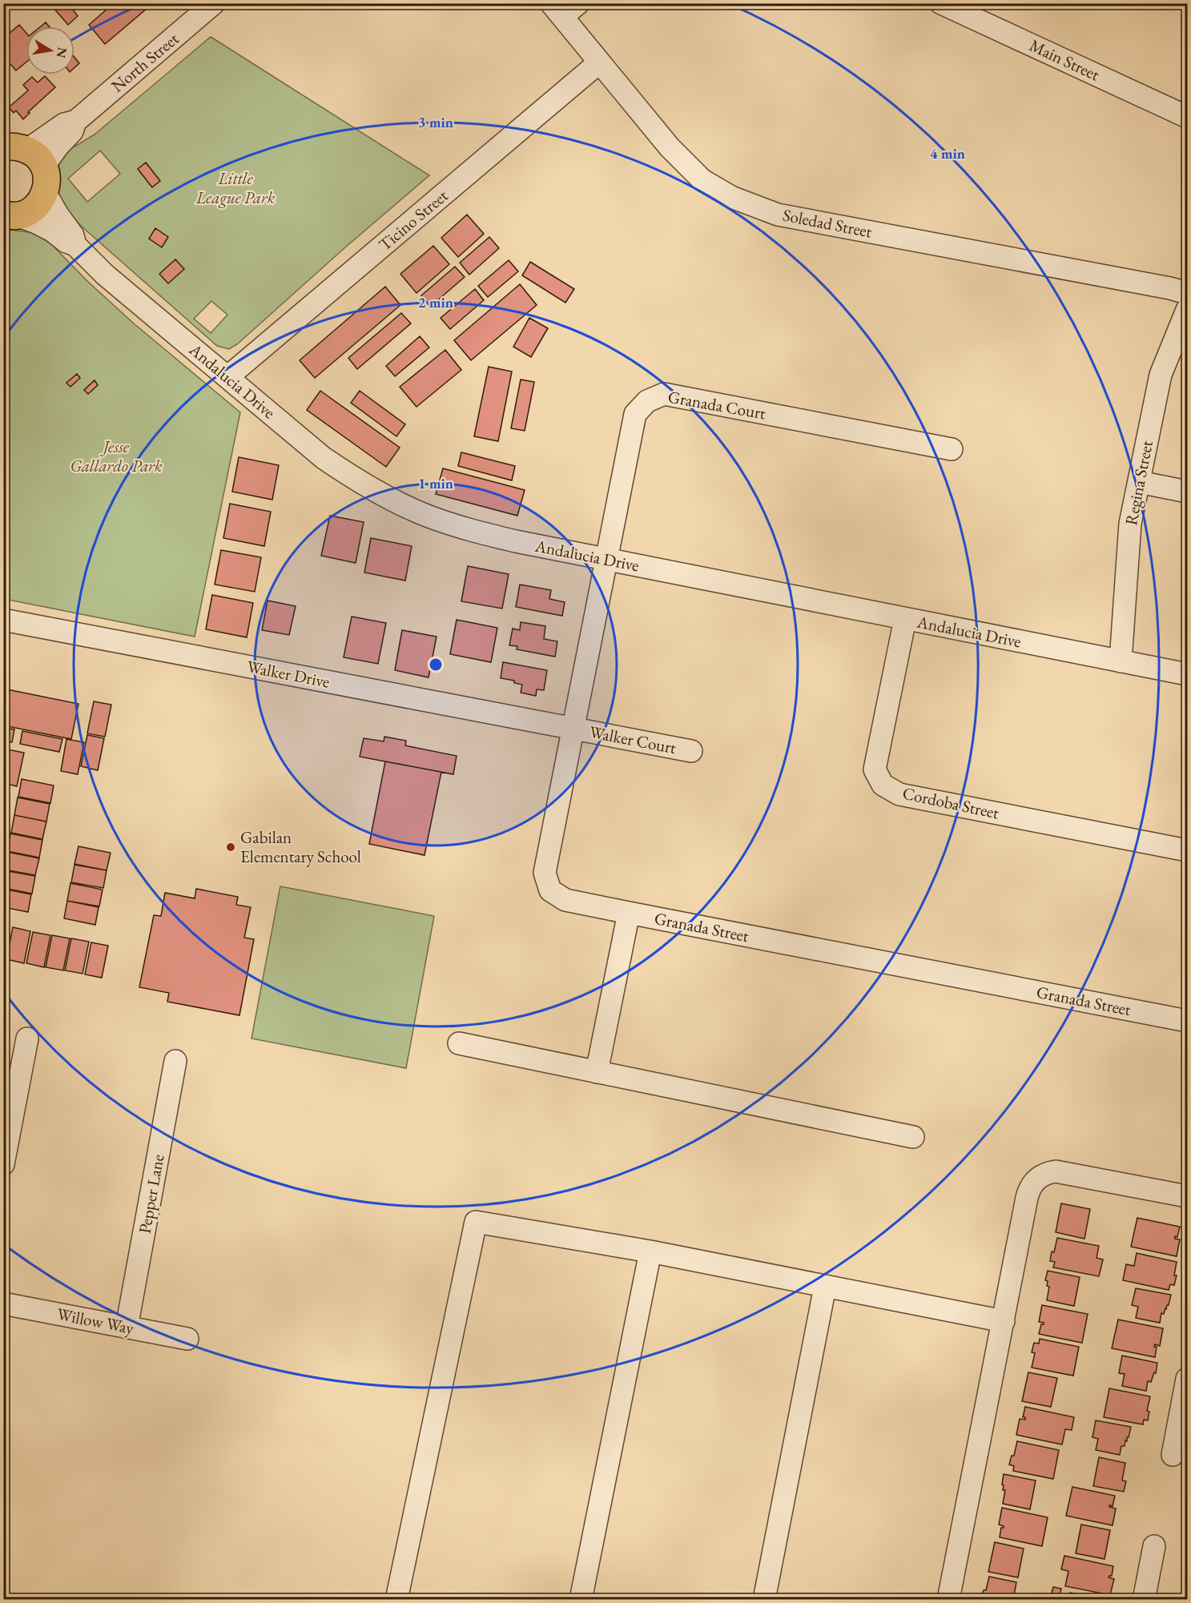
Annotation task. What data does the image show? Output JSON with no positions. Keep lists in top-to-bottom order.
{
  "streets": {
    "street": [
      "Main Street",
      "North Street",
      "Ticino Street",
      "Soledad Street",
      "Andalucia Drive",
      "Granada Court",
      "Regina Street",
      "Walker Drive",
      "Walker Court",
      "Cordoba Street",
      "Granada Street",
      "Pepper Lane",
      "Willow Way"
    ]
  },
  "crossings": [
    ["Ticino Street", "Soledad Street"],
    ["Ticino Street", "Andalucia Drive"],
    ["Andalucia Drive", "Granada Court"],
    ["Andalucia Drive", "Regina Street"],
    ["Andalucia Drive", "Cordoba Street"],
    ["Andalucia Drive", "Granada Street"],
    ["Granada Court", "Granada Street"],
    ["Walker Drive", "Walker Court"],
    ["Walker Drive", "Granada Street"],
    ["Walker Court", "Granada Street"],
    ["Pepper Lane", "Willow Way"]
  ],
  "parks": ["Little League Park", "Jesse Gallardo Park"],
  "places": ["Gabilan Elementary School"],
  "north": "right",
  "rings": [
    "3 min",
    "4 min",
    "2 min",
    "1 min"
  ]
}
